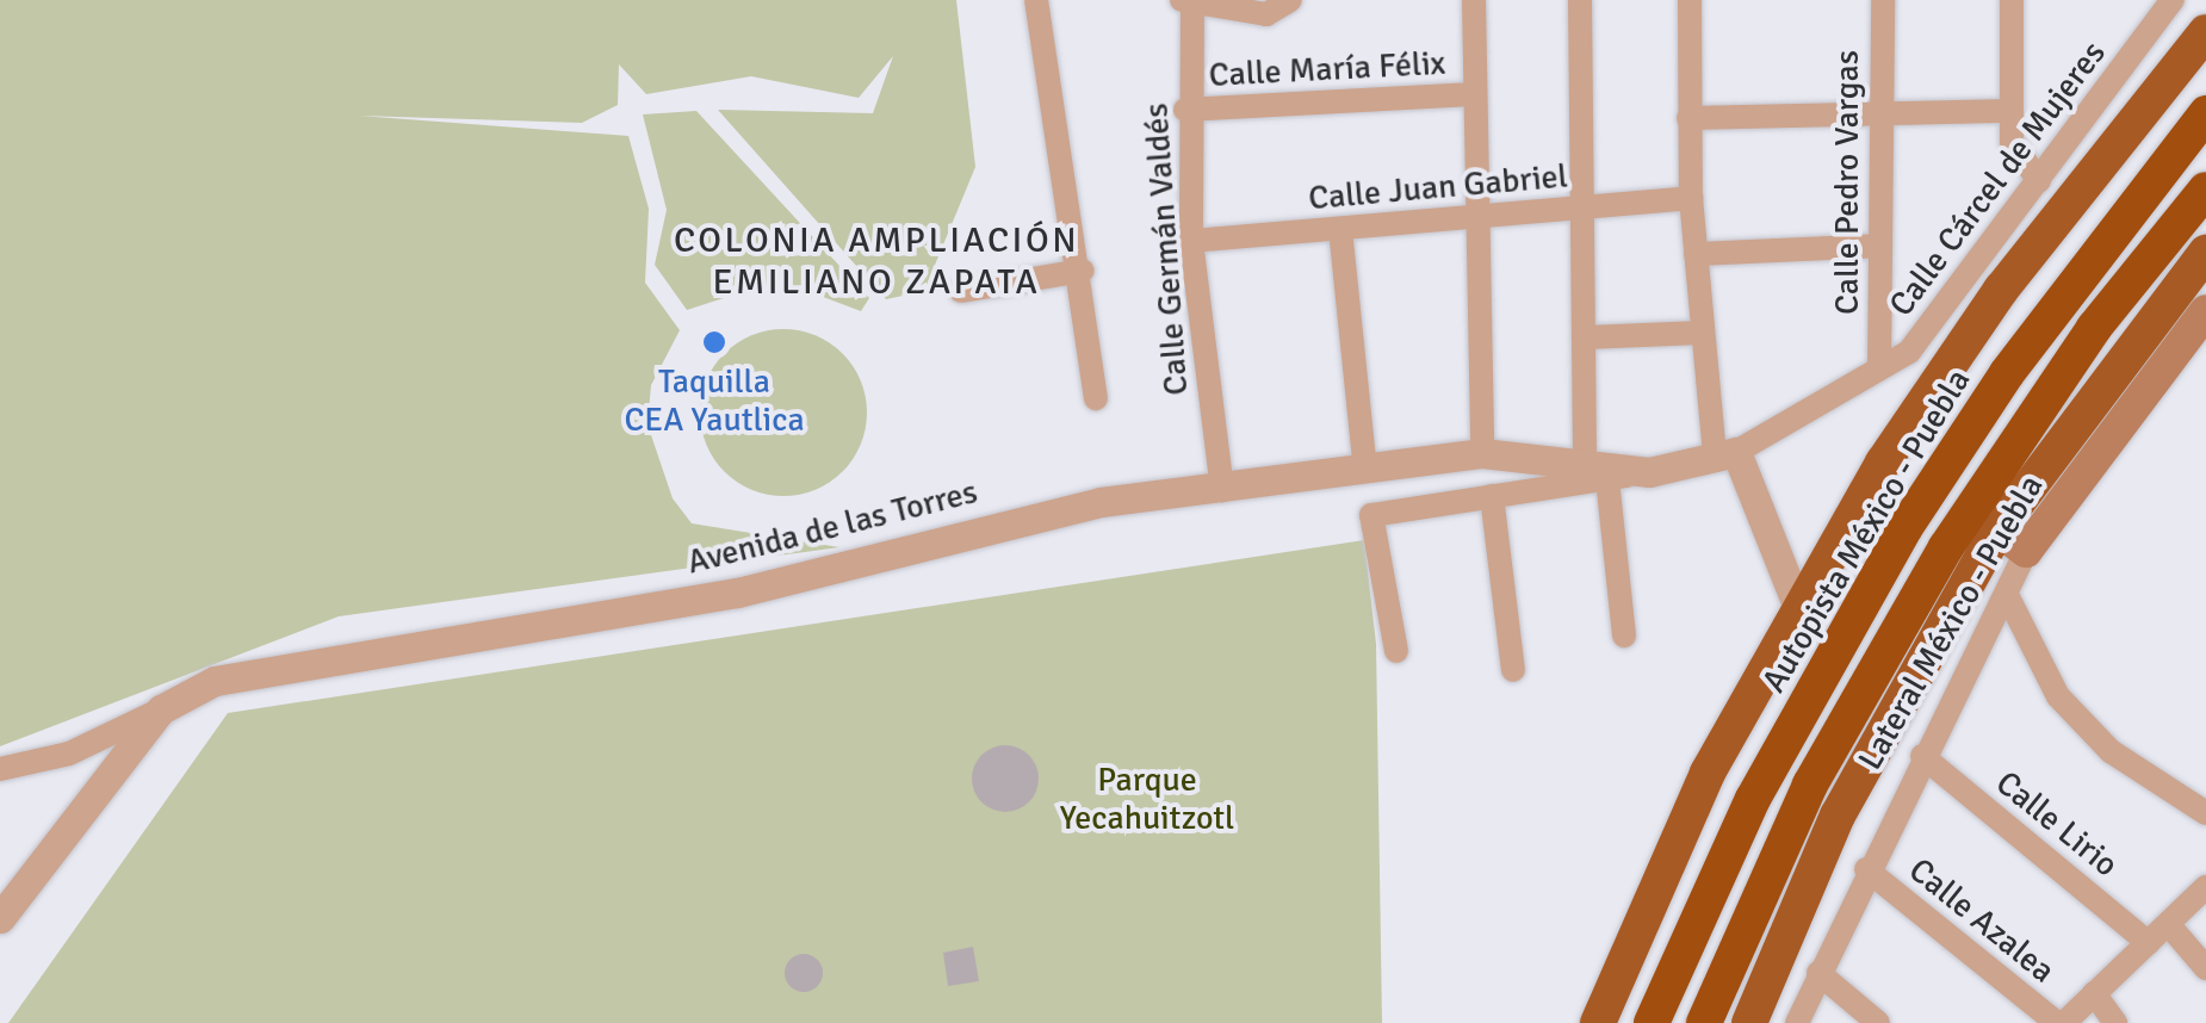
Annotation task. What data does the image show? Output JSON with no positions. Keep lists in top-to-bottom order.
{
  "streets": {
    "highway": ["Autopista México - Puebla", "Lateral México - Puebla"],
    "street": [
      "Calle María Félix",
      "Calle Cárcel de Mujeres",
      "Calle Pedro Vargas",
      "Calle Juan Gabriel",
      "Calle Germán Valdés",
      "Avenida de las Torres",
      "Calle Lirio",
      "Calle Azalea"
    ]
  },
  "crossings": [
    ["Calle María Félix", "Calle Germán Valdés"],
    ["Calle Cárcel de Mujeres", "Calle Pedro Vargas"],
    ["Calle Cárcel de Mujeres", "Avenida de las Torres"],
    ["Calle Juan Gabriel", "Calle Germán Valdés"],
    ["Calle Germán Valdés", "Avenida de las Torres"]
  ],
  "districts": ["COLONIA AMPLIACIÓN EMILIANO ZAPATA"],
  "parks": ["Parque Yecahuitzotl"],
  "places": ["Taquilla CEA Yautlica"]
}
